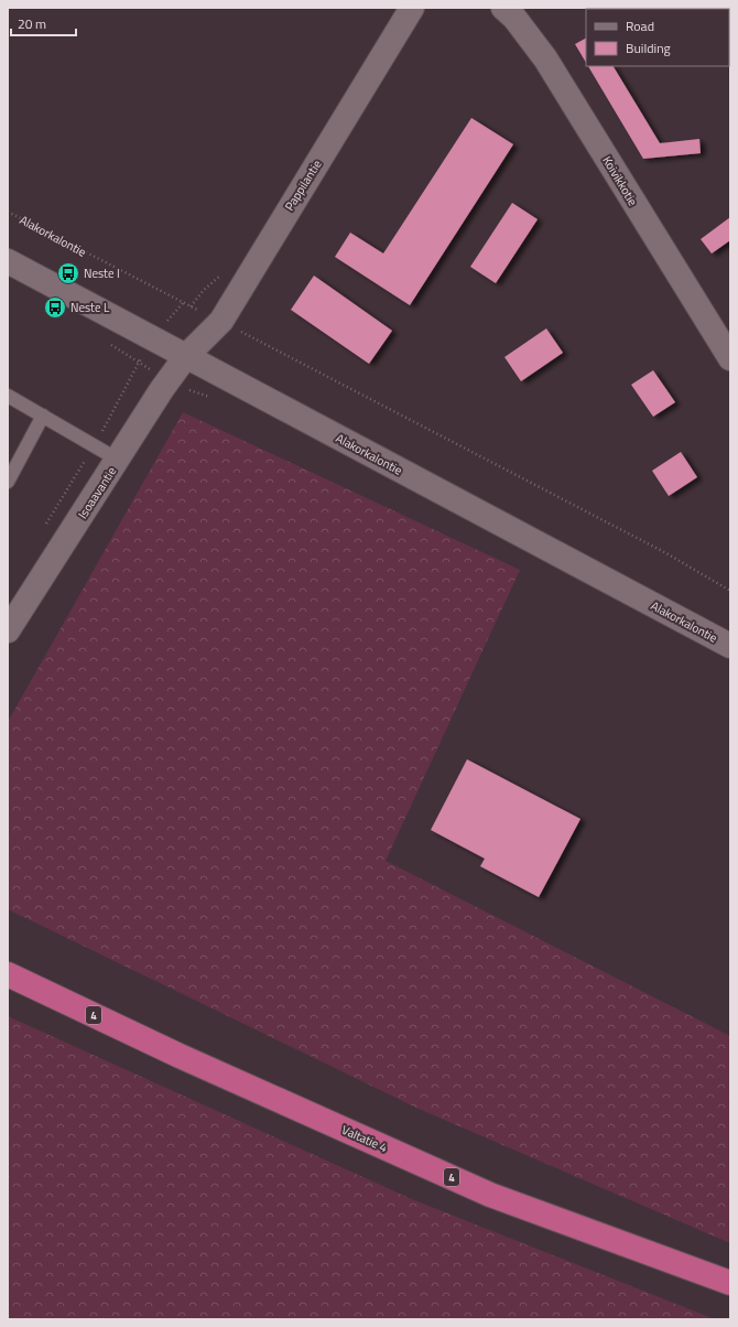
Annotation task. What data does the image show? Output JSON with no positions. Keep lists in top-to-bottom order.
{
  "streets": {
    "highway": ["4", "Valtatie 4"],
    "street": [
      "Koivikkotie",
      "Pappilantie",
      "Alakorkalontie",
      "Isoaavantie"
    ]
  },
  "crossings": [
    ["Pappilantie", "Alakorkalontie"],
    ["Pappilantie", "Isoaavantie"],
    ["Alakorkalontie", "Isoaavantie"]
  ],
  "places": {
    "bus stop": ["Neste I", "Neste L"]
  },
  "legend": ["Road", "Building"],
  "scale_bar": "20 m"
}
